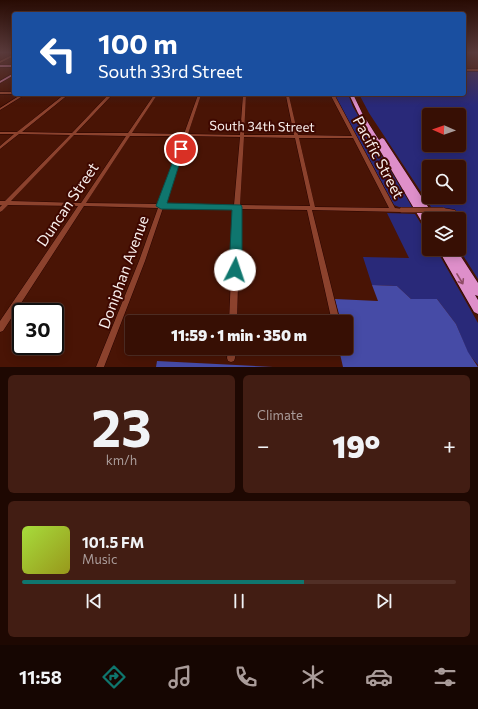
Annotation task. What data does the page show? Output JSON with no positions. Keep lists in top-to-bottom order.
{
  "streets": {
    "street": [
      "South 34th Street",
      "Pacific Street",
      "Duncan Street",
      "Doniphan Avenue"
    ]
  },
  "crossings": [
    ["South 34th Street", "Pacific Street"],
    ["South 34th Street", "Duncan Street"],
    ["South 34th Street", "Doniphan Avenue"]
  ],
  "north": "left",
  "page": {
    "turn": ["100 m", "South 33rd Street"],
    "limit": "30",
    "trip": "11:59 · 1 min · 350 m",
    "tile": [
      ["23", "km/h"],
      "Climate"
    ],
    "heat": ["−", "19°", "+"],
    "song": ["101.5 FM", "Music"],
    "tabs": "11:58"
  }
}
